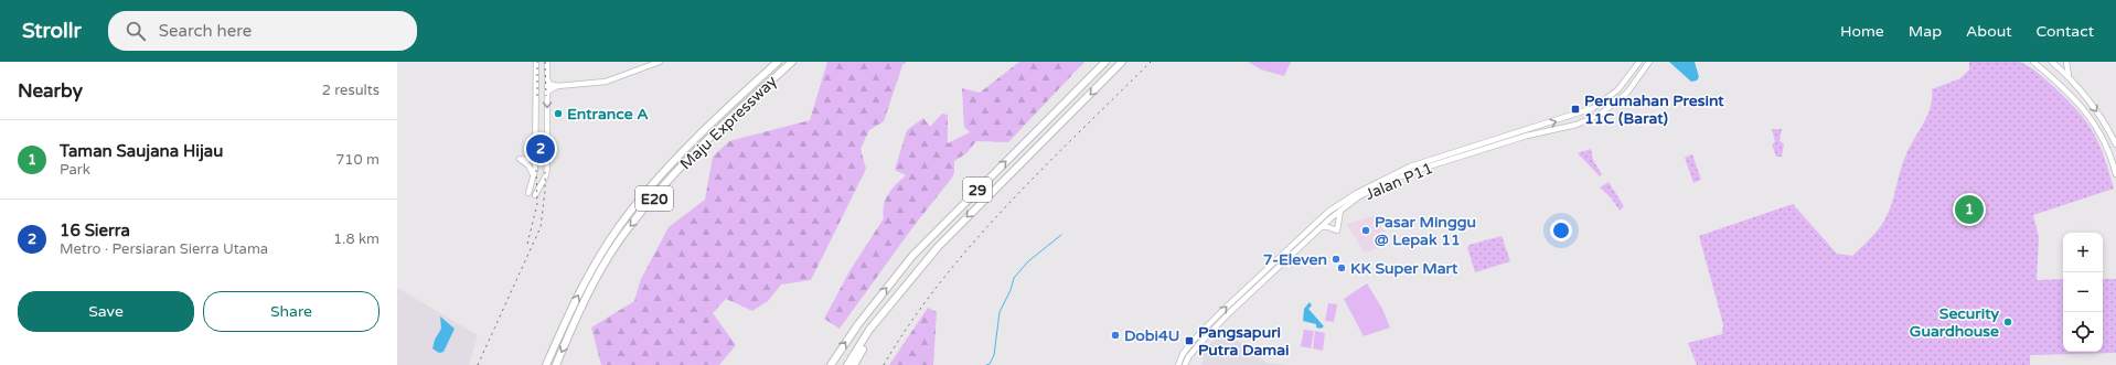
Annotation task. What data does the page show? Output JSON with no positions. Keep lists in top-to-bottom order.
{
  "streets": {
    "highway": ["Maju Expressway", "29", "E20"],
    "main road": ["Jalan P11"]
  },
  "places": {
    "transit": ["Perumahan Presint 11C (Barat)", "Pangsapuri Putra Damai"],
    "other": [
      "Entrance A",
      "Pasar Minggu @ Lepak 11",
      "7-Eleven",
      "KK Super Mart",
      "Security Guardhouse",
      "Dobi4U"
    ]
  },
  "page": {
    "header": "Strollr",
    "search": "Search here",
    "nav": [
      "Home",
      "Map",
      "About",
      "Contact"
    ],
    "heading": ["Nearby", "2 results"],
    "list": [
      {
        "mark": "1",
        "name": "Taman Saujana Hijau",
        "note": "Park",
        "value": "710 m"
      },
      {
        "mark": "2",
        "name": "16 Sierra",
        "note": "Metro · Persiaran Sierra Utama",
        "value": "1.8 km"
      }
    ],
    "pins": ["2", "1"],
    "map_buttons": ["+", "−"],
    "buttons": ["Save", "Share"]
  }
}
